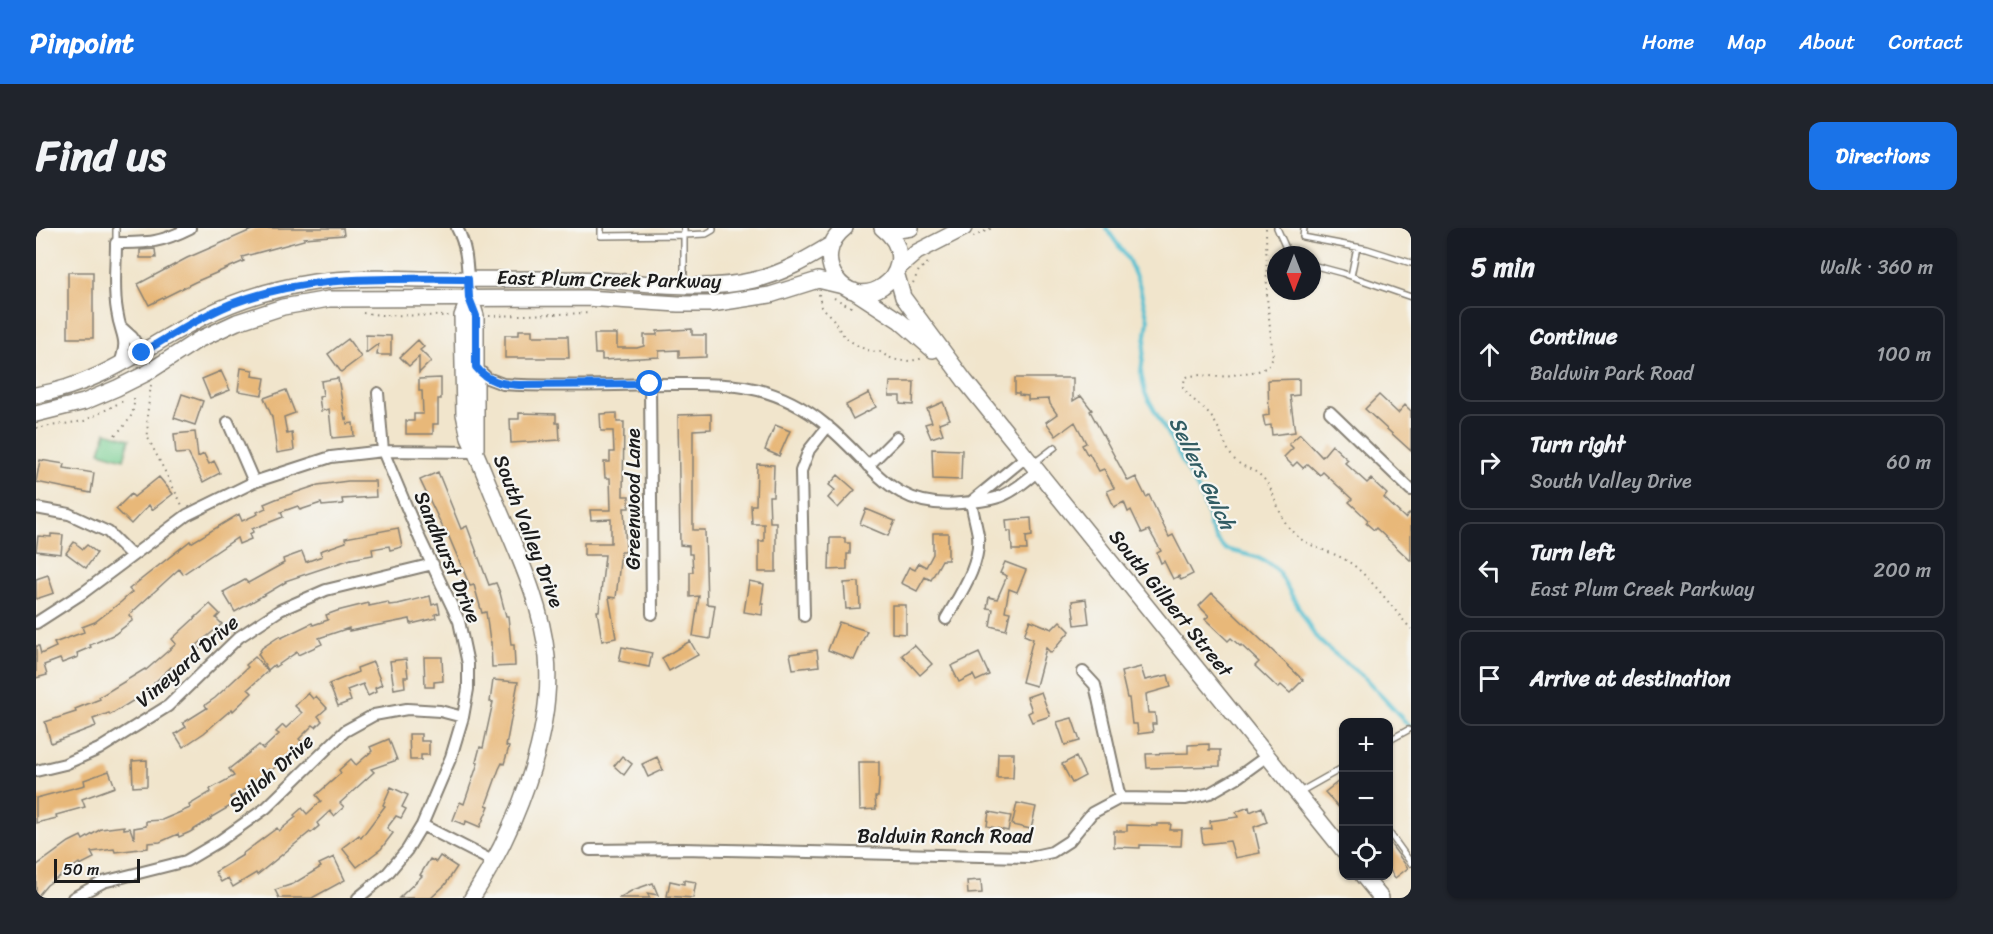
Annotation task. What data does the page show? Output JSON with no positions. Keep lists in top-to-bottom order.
{
  "streets": {
    "main road": ["East Plum Creek Parkway", "South Valley Drive", "South Gilbert Street"],
    "street": [
      "Greenwood Lane",
      "Sandhurst Drive",
      "Vineyard Drive",
      "Shiloh Drive",
      "Baldwin Ranch Road"
    ]
  },
  "crossings": [
    ["East Plum Creek Parkway", "South Valley Drive"],
    ["East Plum Creek Parkway", "South Gilbert Street"],
    ["Sandhurst Drive", "Vineyard Drive"],
    ["Sandhurst Drive", "Shiloh Drive"],
    ["South Gilbert Street", "Baldwin Ranch Road"]
  ],
  "water": ["Sellers Gulch"],
  "scale_bar": "50 m",
  "north": "bottom",
  "page": {
    "header": "Pinpoint",
    "nav": [
      "Home",
      "Map",
      "About",
      "Contact"
    ],
    "title": "Find us",
    "buttons": "Directions",
    "heading": ["5 min", "Walk · 360 m"],
    "list": [
      ["Continue", "Baldwin Park Road", "100 m"],
      ["Turn right", "South Valley Drive", "60 m"],
      ["Turn left", "East Plum Creek Parkway", "200 m"],
      "Arrive at destination"
    ],
    "map_buttons": ["+", "−"],
    "scale": "50 m"
  }
}
